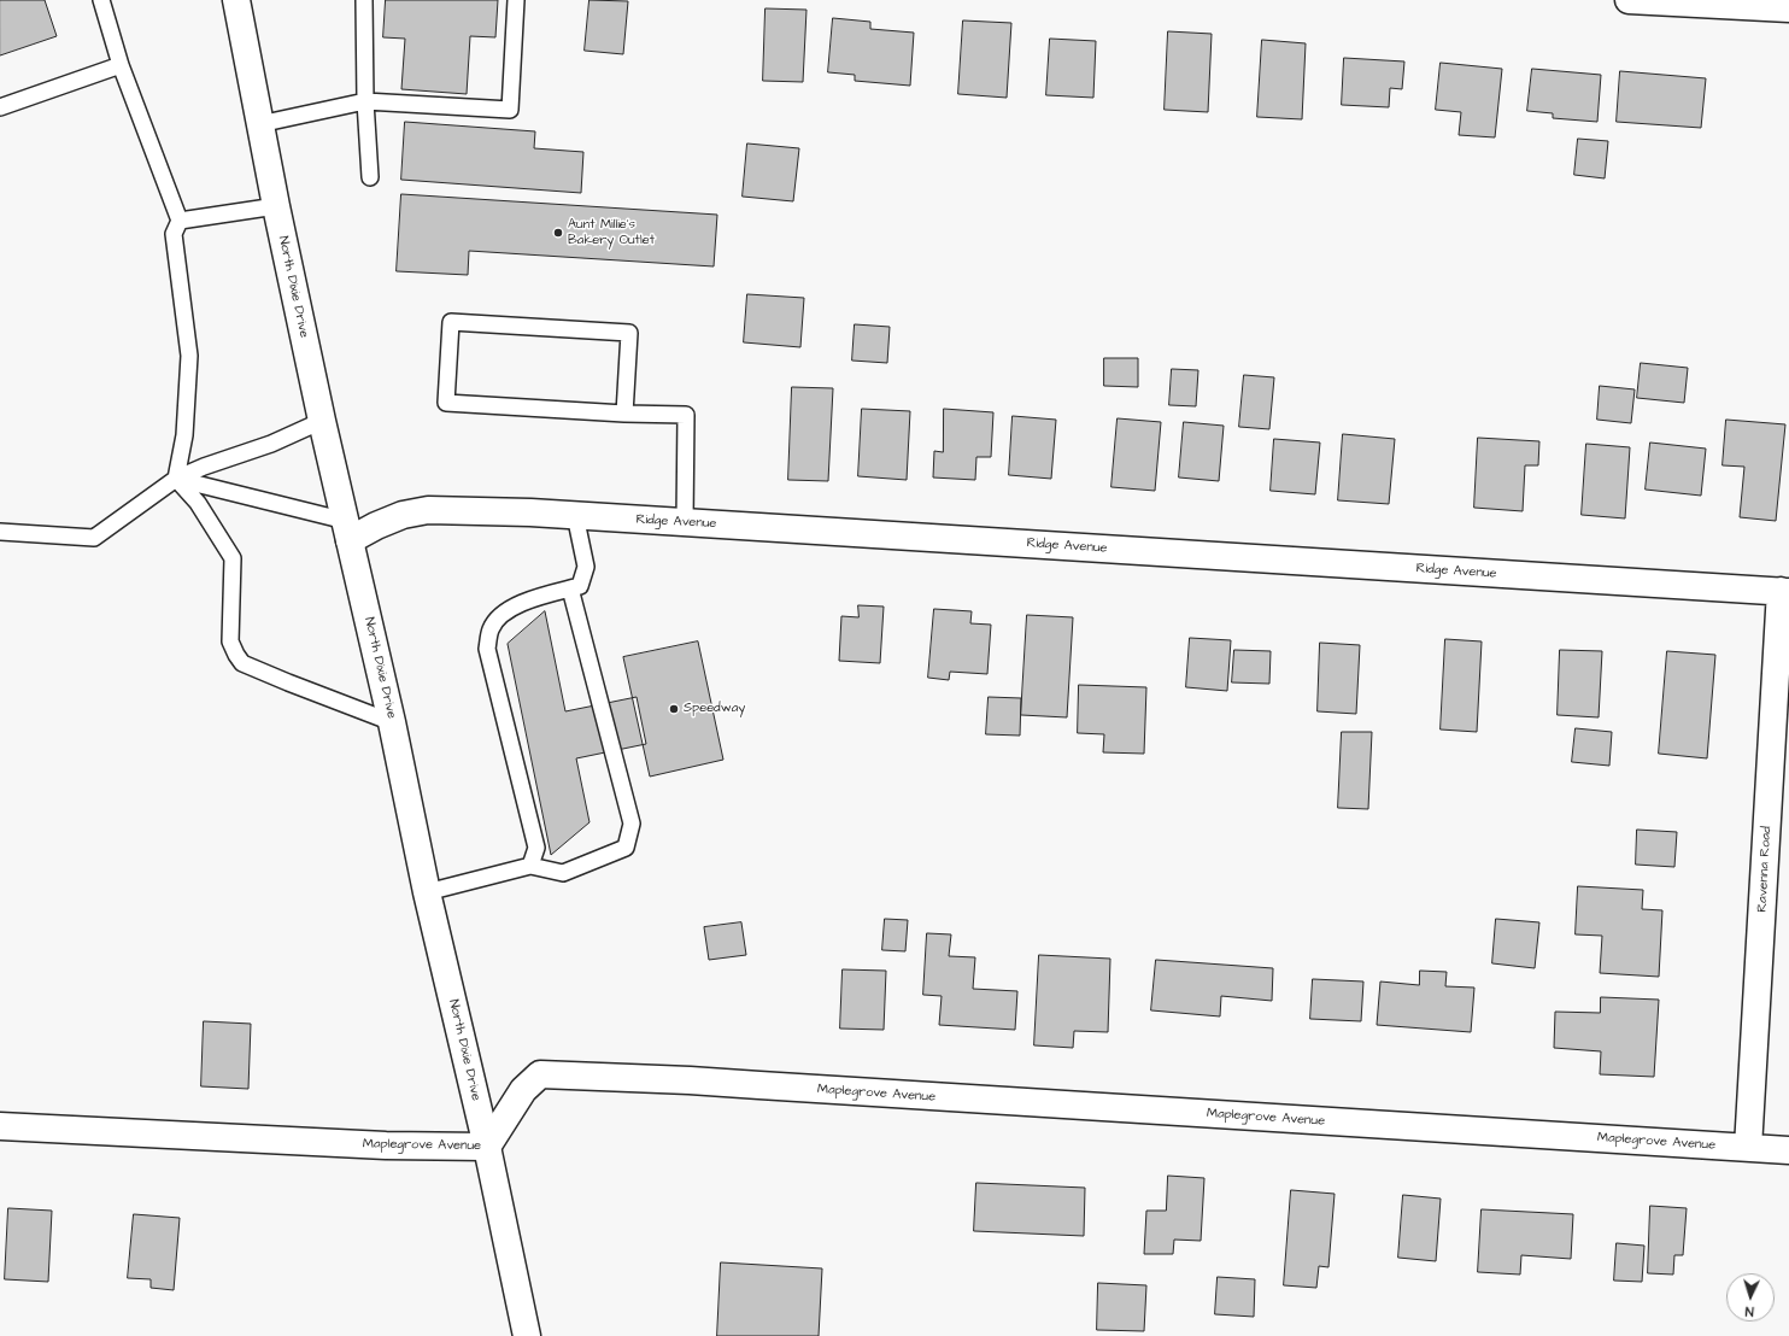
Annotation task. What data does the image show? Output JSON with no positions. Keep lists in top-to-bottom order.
{
  "streets": {
    "street": [
      "North Dixie Drive",
      "Ridge Avenue",
      "Ravenna Road",
      "Maplegrove Avenue"
    ]
  },
  "crossings": [
    ["North Dixie Drive", "Ridge Avenue"],
    ["North Dixie Drive", "Maplegrove Avenue"],
    ["Ridge Avenue", "Ravenna Road"],
    ["Ravenna Road", "Maplegrove Avenue"]
  ],
  "places": ["Aunt Millie's Bakery Outlet", "Speedway"],
  "north": "bottom"
}
